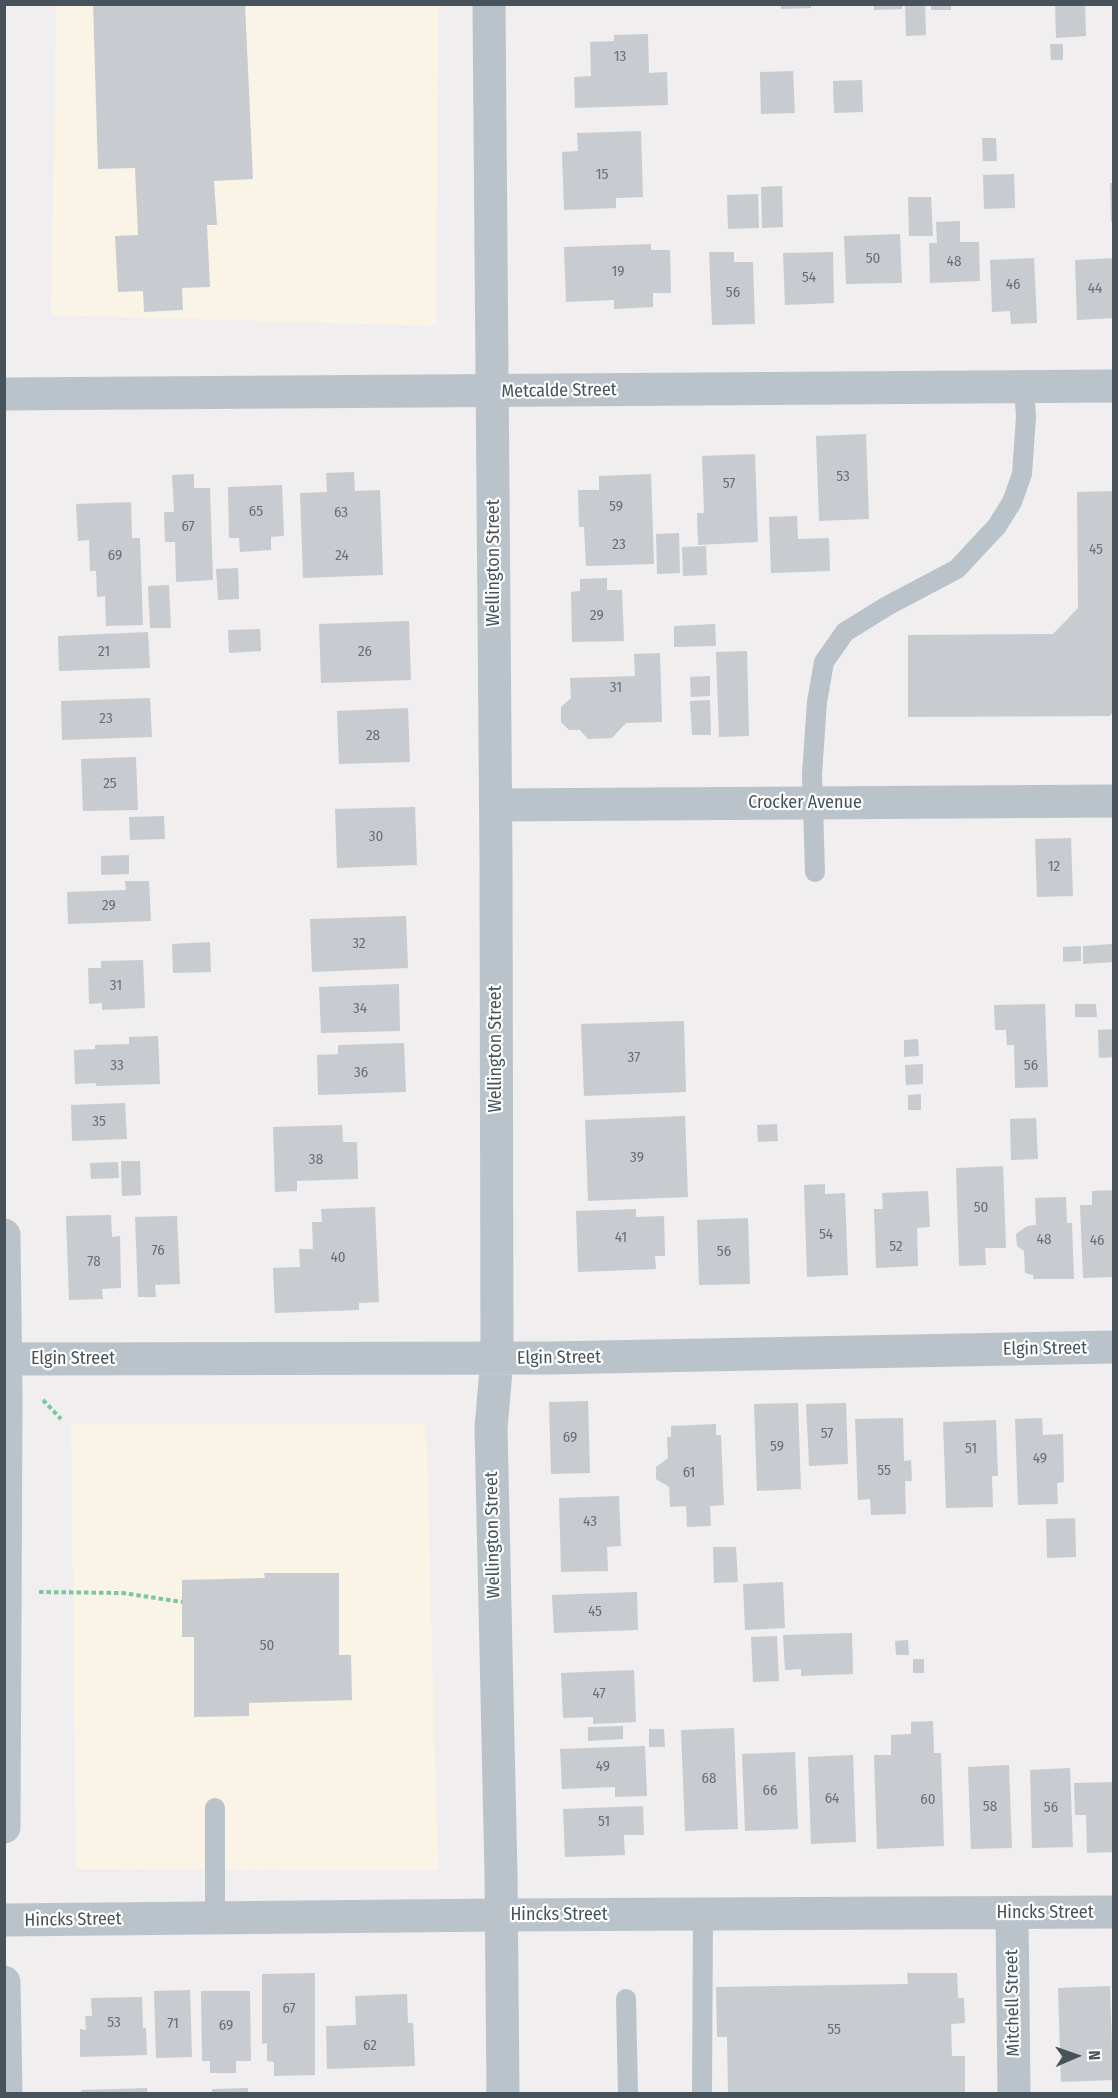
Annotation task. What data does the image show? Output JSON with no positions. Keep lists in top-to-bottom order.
{
  "streets": {
    "street": [
      "Metcalde Street",
      "Wellington Street",
      "Crocker Avenue",
      "Elgin Street",
      "Hincks Street",
      "Mitchell Street"
    ]
  },
  "crossings": [
    ["Metcalde Street", "Wellington Street"],
    ["Wellington Street", "Crocker Avenue"],
    ["Wellington Street", "Elgin Street"],
    ["Wellington Street", "Hincks Street"],
    ["Hincks Street", "Mitchell Street"]
  ],
  "house_numbers": [
    "13",
    "15",
    "50",
    "48",
    "19",
    "54",
    "46",
    "44",
    "56",
    "53",
    "57",
    "59",
    "65",
    "63",
    "67",
    "23",
    "45",
    "69",
    "24",
    "29",
    "21",
    "26",
    "31",
    "23",
    "28",
    "25",
    "30",
    "12",
    "29",
    "32",
    "31",
    "34",
    "37",
    "33",
    "56",
    "36",
    "35",
    "39",
    "38",
    "50",
    "54",
    "41",
    "48",
    "46",
    "52",
    "76",
    "56",
    "40",
    "78",
    "57",
    "69",
    "59",
    "51",
    "49",
    "55",
    "61",
    "43",
    "45",
    "50",
    "47",
    "49",
    "68",
    "66",
    "64",
    "60",
    "58",
    "56",
    "51",
    "67",
    "53",
    "71",
    "69",
    "55",
    "62"
  ],
  "north": "right"
}
